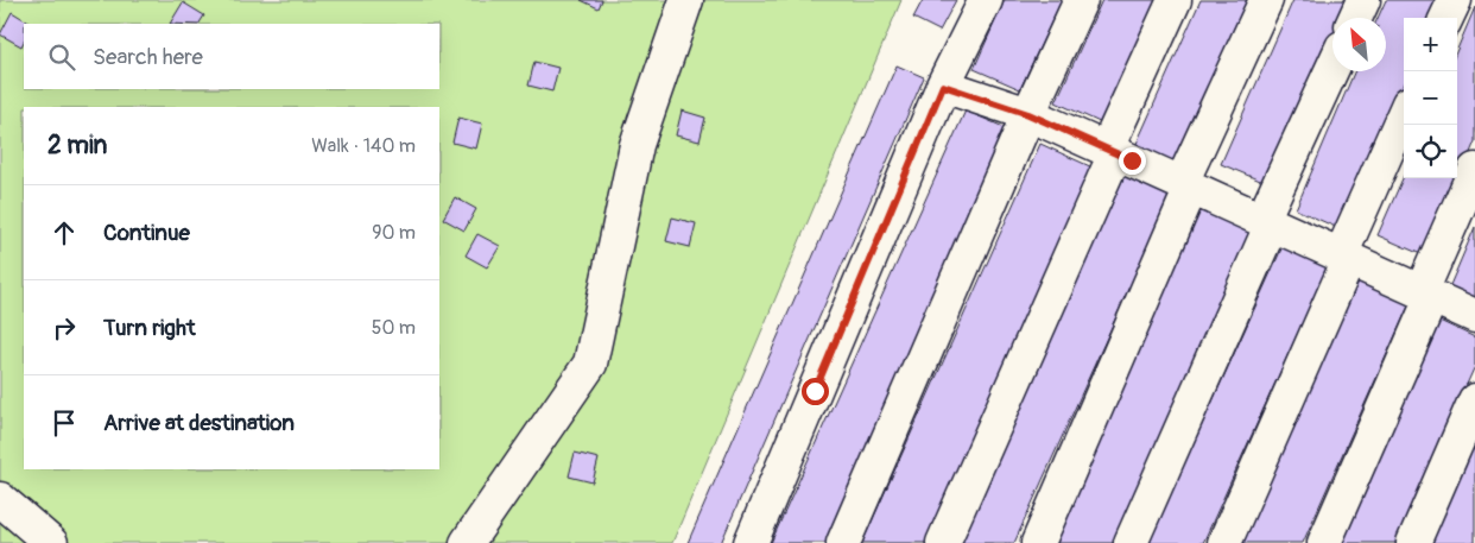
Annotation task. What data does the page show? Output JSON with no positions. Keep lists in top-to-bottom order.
{
  "north": "top left",
  "page": {
    "map_buttons": ["+", "−"],
    "search": "Search here",
    "heading": ["2 min", "Walk · 140 m"],
    "list": [
      ["Continue", "90 m"],
      ["Turn right", "50 m"],
      "Arrive at destination"
    ]
  }
}
